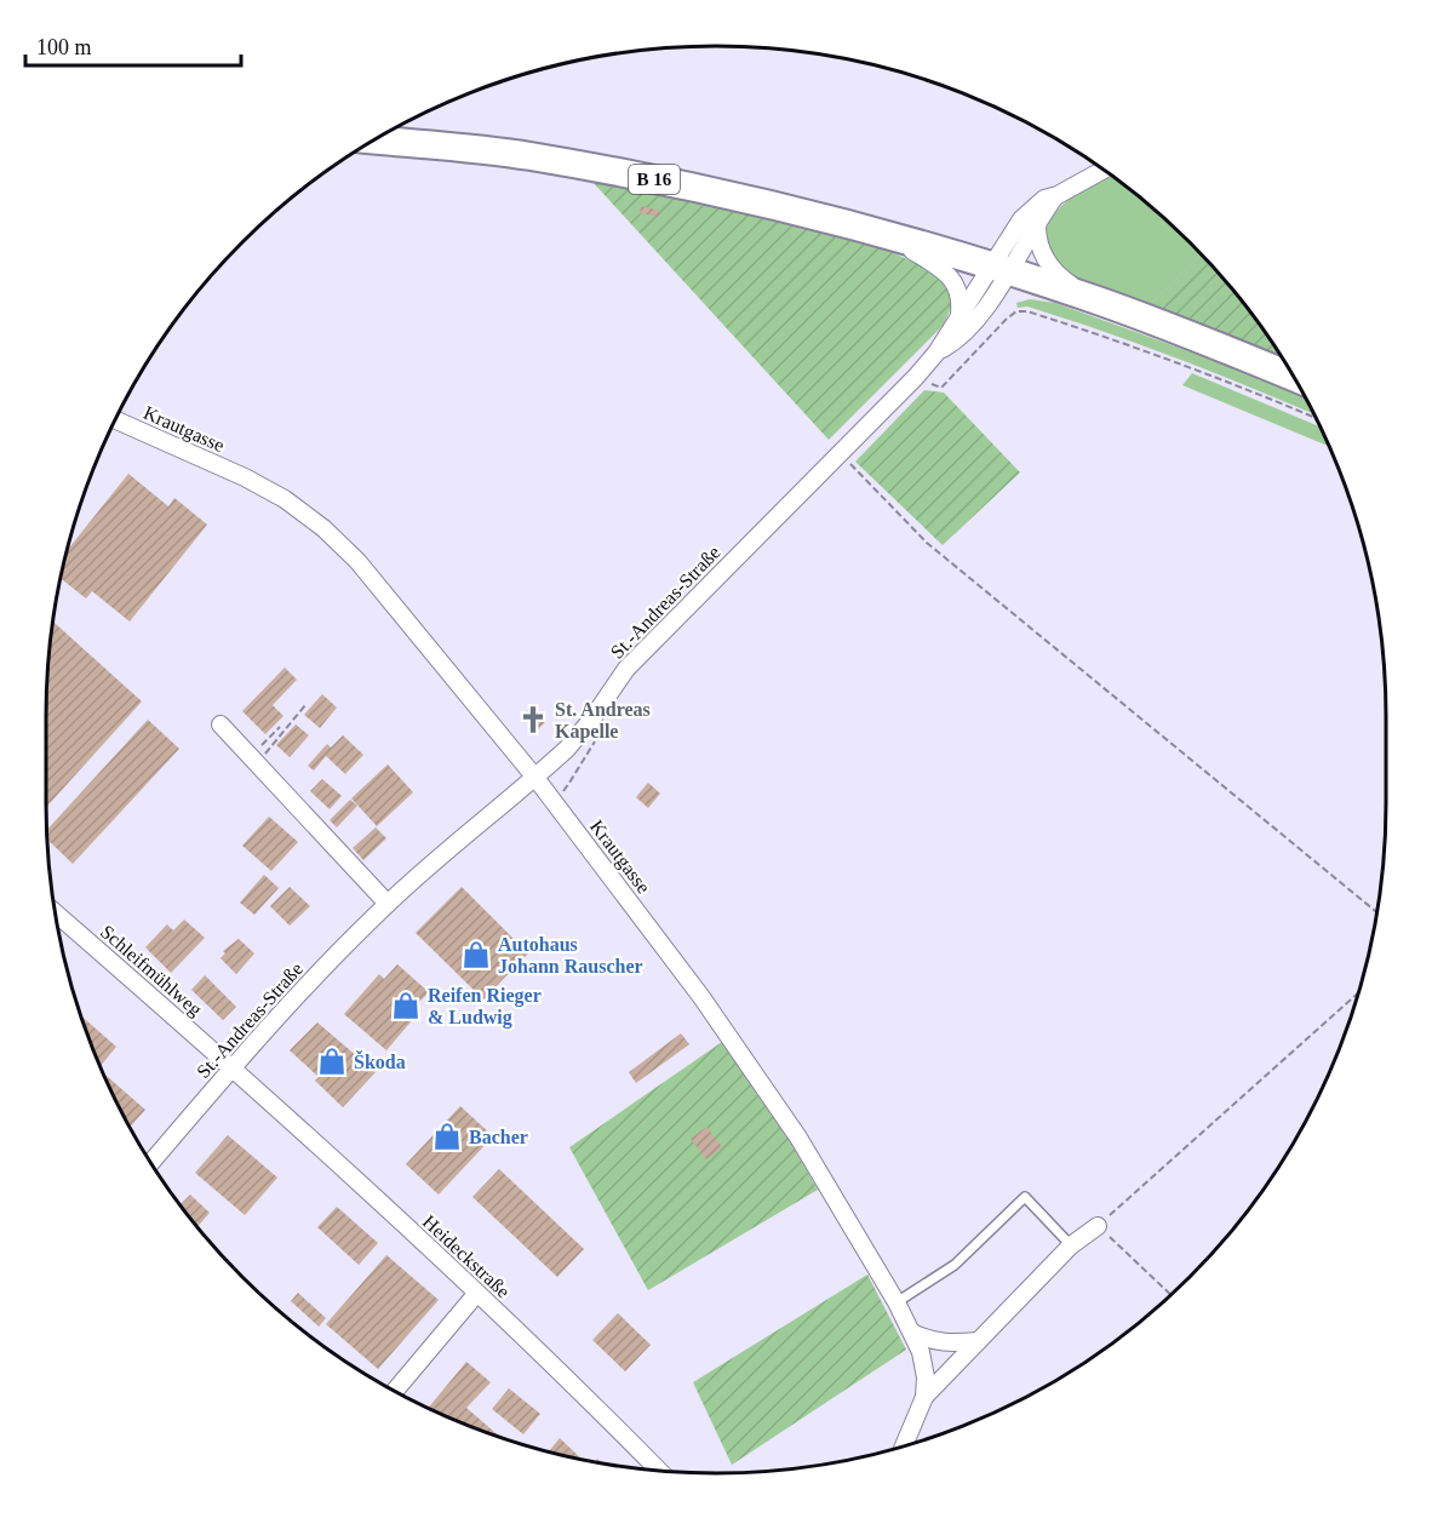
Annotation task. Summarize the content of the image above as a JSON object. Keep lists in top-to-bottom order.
{
  "streets": {
    "main road": ["B 16"],
    "street": [
      "Krautgasse",
      "St.-Andreas-Straße",
      "Schleifmühlweg",
      "Heideckstraße"
    ]
  },
  "crossings": [
    ["Krautgasse", "St.-Andreas-Straße"],
    ["St.-Andreas-Straße", "Schleifmühlweg"],
    ["St.-Andreas-Straße", "Heideckstraße"],
    ["Schleifmühlweg", "Heideckstraße"]
  ],
  "places": {
    "church": ["St. Andreas Kapelle"],
    "shop": [
      "Autohaus Johann Rauscher",
      "Reifen Rieger & Ludwig",
      "Škoda",
      "Bacher"
    ]
  },
  "scale_bar": "100 m"
}
